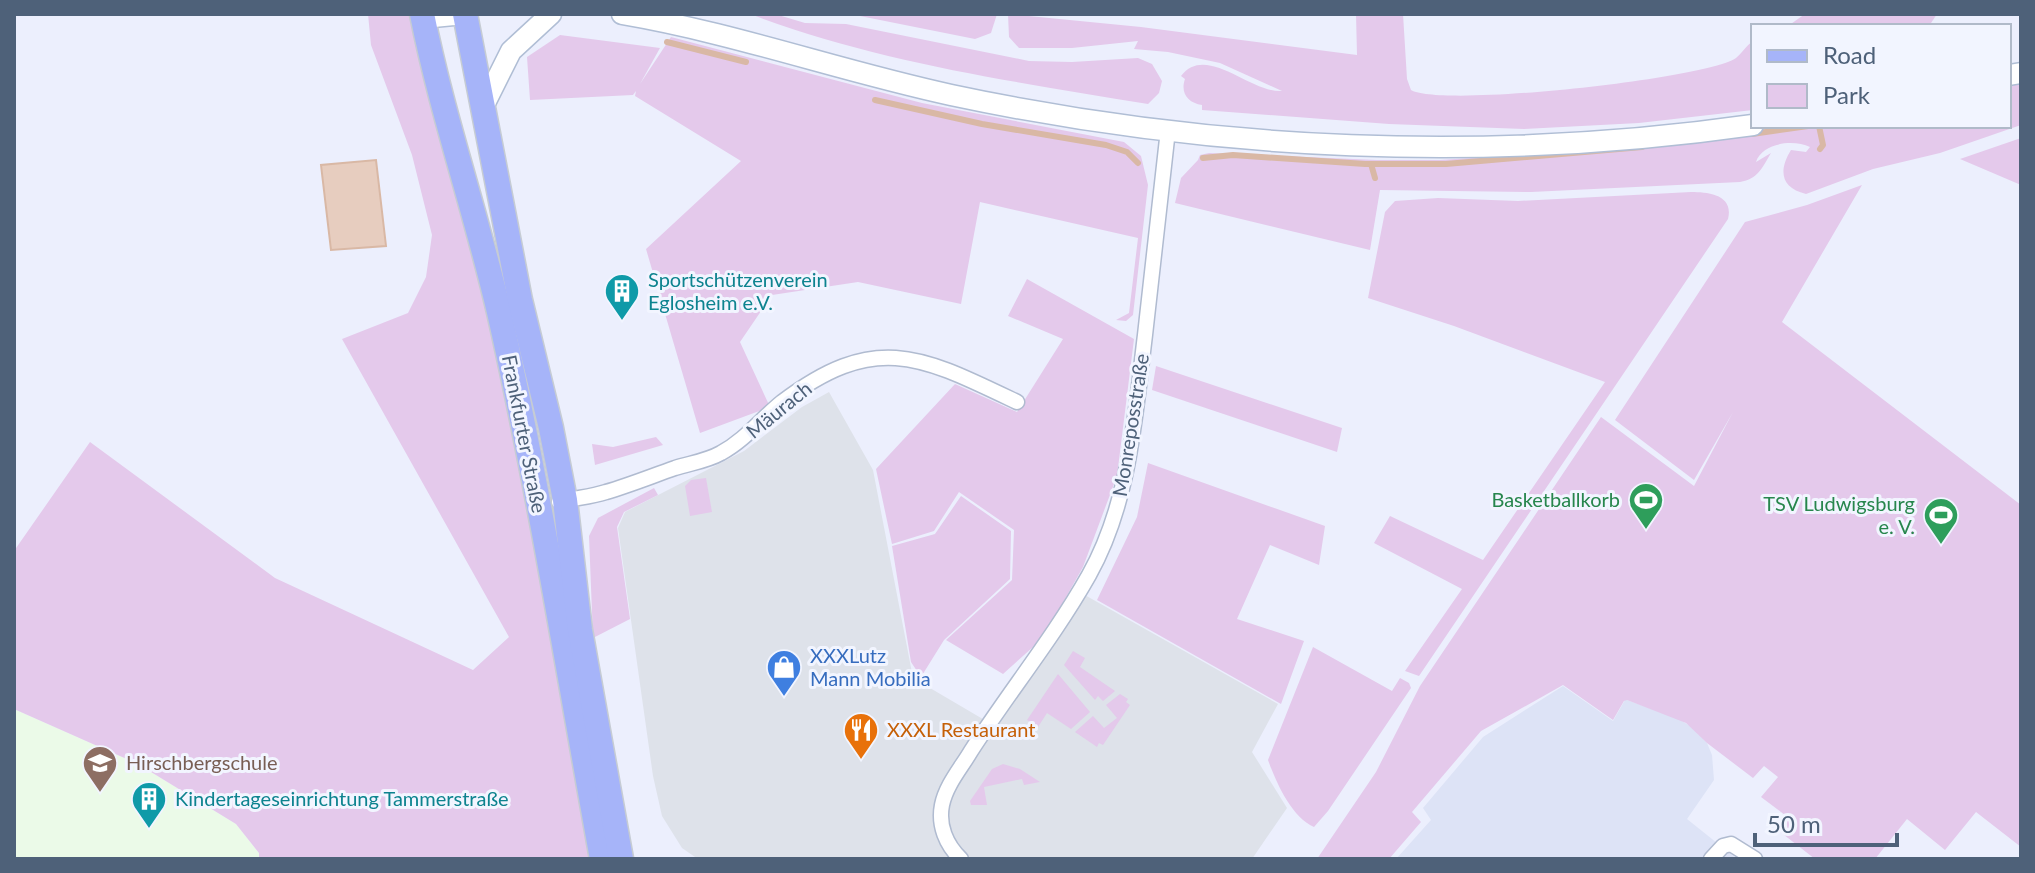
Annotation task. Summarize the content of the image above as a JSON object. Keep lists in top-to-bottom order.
{
  "streets": {
    "main road": ["Frankfurter Straße"],
    "street": ["Mäurach", "Monreposstraße"]
  },
  "crossings": [
    ["Mäurach", "Frankfurter Straße"]
  ],
  "places": {
    "building": ["Sportschützenverein Eglosheim e.V.", "Kindertageseinrichtung Tammerstraße"],
    "sports": ["Basketballkorb", "TSV Ludwigsburg e. V."],
    "shop": ["XXXLutz Mann Mobilia"],
    "restaurant": ["XXXL Restaurant"],
    "school or university": ["Hirschbergschule"]
  },
  "legend": ["Road", "Park"],
  "scale_bar": "50 m"
}
